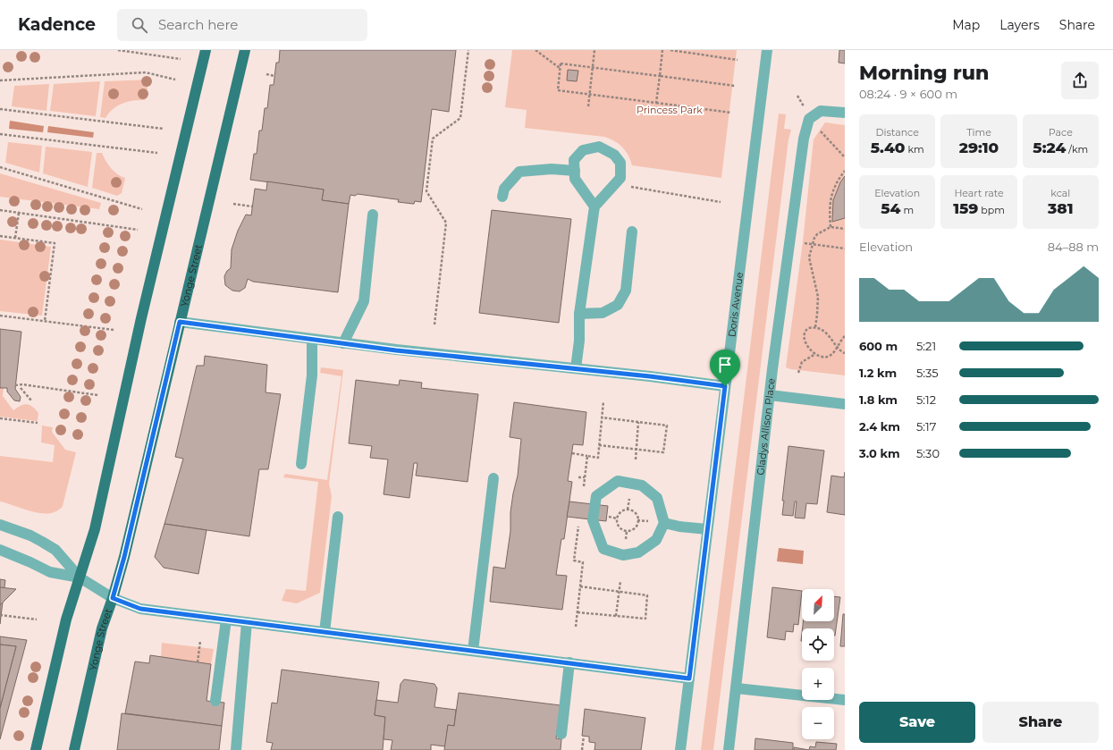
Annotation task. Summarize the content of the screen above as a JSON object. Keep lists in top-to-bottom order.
{
  "streets": {
    "main road": ["Yonge Street"],
    "street": ["Doris Avenue", "Gladys Allison Place"]
  },
  "parks": ["Princess Park"],
  "north": "top right",
  "page": {
    "header": "Kadence",
    "search": "Search here",
    "nav": ["Map", "Layers", "Share"],
    "heading": ["Morning run", "08:24 · 9 × 600 m"],
    "stats": [
      ["Distance", "5.40 km"],
      ["Time", "29:10"],
      ["Pace", "5:24 /km"],
      ["Elevation", "54 m"],
      ["Heart rate", "159 bpm"],
      ["kcal", "381"]
    ],
    "chart": ["Elevation", "84–88 m"],
    "list": [
      {
        "name": "600 m",
        "note": "5:21"
      },
      {
        "name": "1.2 km",
        "note": "5:35"
      },
      {
        "name": "1.8 km",
        "note": "5:12"
      },
      {
        "name": "2.4 km",
        "note": "5:17"
      },
      {
        "name": "3.0 km",
        "note": "5:30"
      }
    ],
    "map_buttons": ["+", "−"],
    "buttons": ["Save", "Share"]
  }
}
